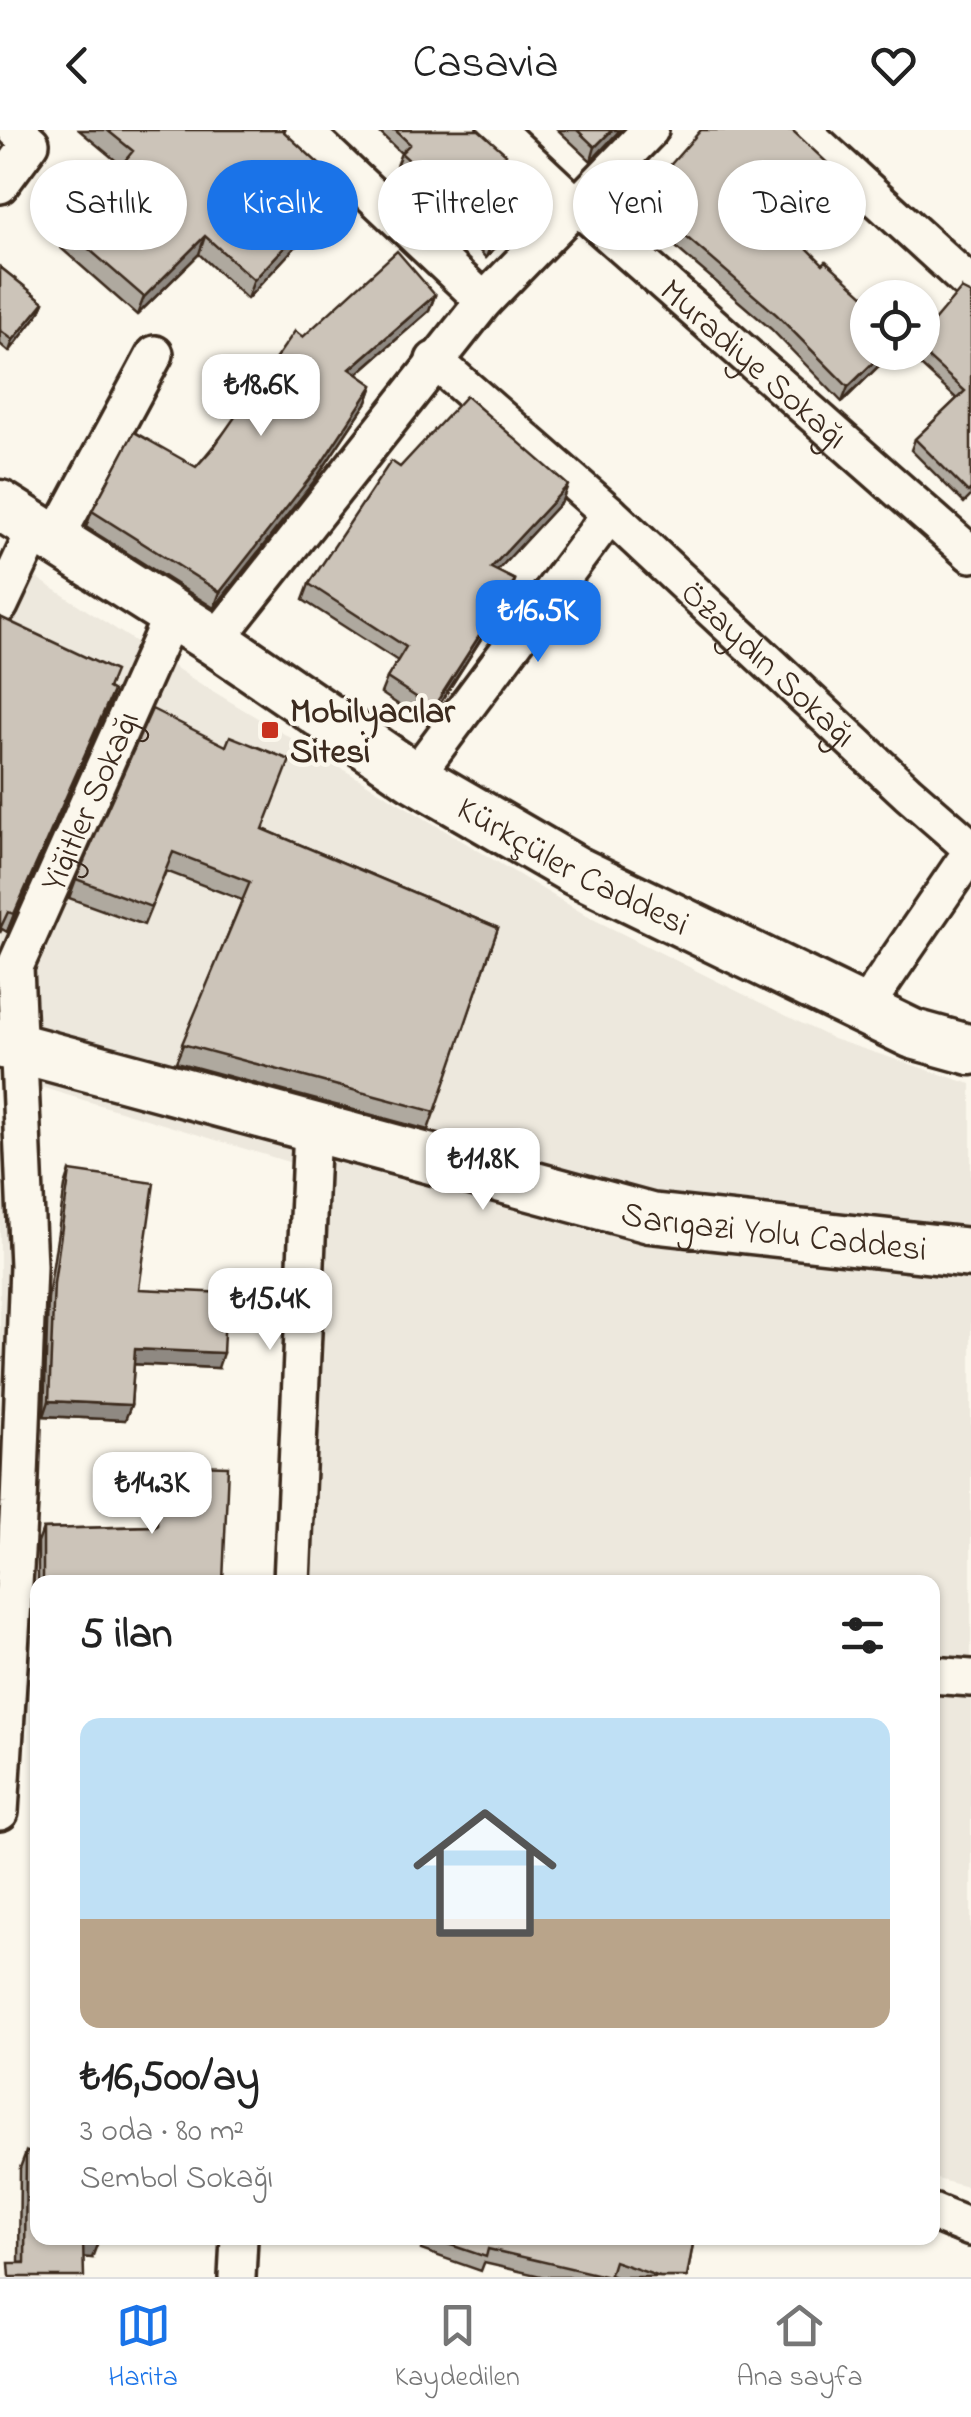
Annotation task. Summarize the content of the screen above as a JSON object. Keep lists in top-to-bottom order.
{
  "streets": {
    "main road": ["Kürkçüler Caddesi", "Sarıgazi Yolu Caddesi"],
    "street": ["Muradiye Sokağı", "Özaydın Sokağı", "Yiğitler Sokağı"]
  },
  "crossings": [
    ["Yiğitler Sokağı", "Kürkçüler Caddesi"],
    ["Yiğitler Sokağı", "Sarıgazi Yolu Caddesi"]
  ],
  "places": {
    "transit": ["Mobilyacılar Sitesi"]
  },
  "page": {
    "header": "Casavia",
    "chip": [
      "Satılık",
      "Kiralık",
      "Filtreler",
      "Yeni",
      "Daire"
    ],
    "price": [
      "₺18.6K",
      "₺16.5K",
      "₺11.8K",
      "₺15.4K",
      "₺14.3K"
    ],
    "heading": "5 ilan",
    "list": [
      {
        "name": "₺16,500/ay",
        "note": "3 oda · 80 m² · Sembol Sokağı"
      }
    ],
    "tabs": ["Harita", "Kaydedilen", "Ana sayfa"]
  }
}
